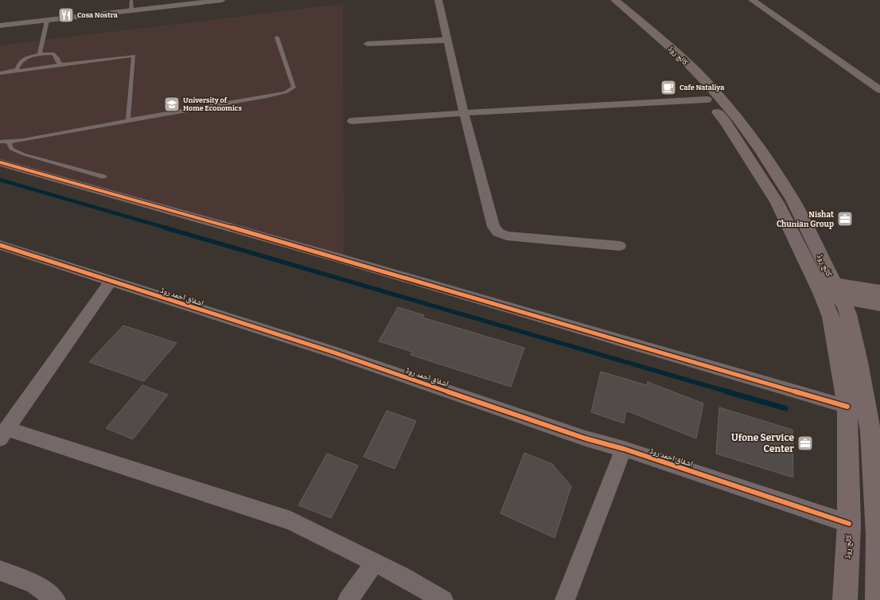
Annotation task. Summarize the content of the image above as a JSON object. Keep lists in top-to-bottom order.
{
  "streets": {
    "main road": ["کالج روڈ"],
    "street": ["اشفاق احمد روڈ"]
  },
  "crossings": [
    ["کالج روڈ", "اشفاق احمد روڈ"]
  ],
  "places": {
    "restaurant": ["Cosa Nostra"],
    "cafe": ["Cafe Nataliya"],
    "school or university": ["University of Home Economics"],
    "office": ["Nishat Chunian Group", "Ufone Service Center"]
  }
}
